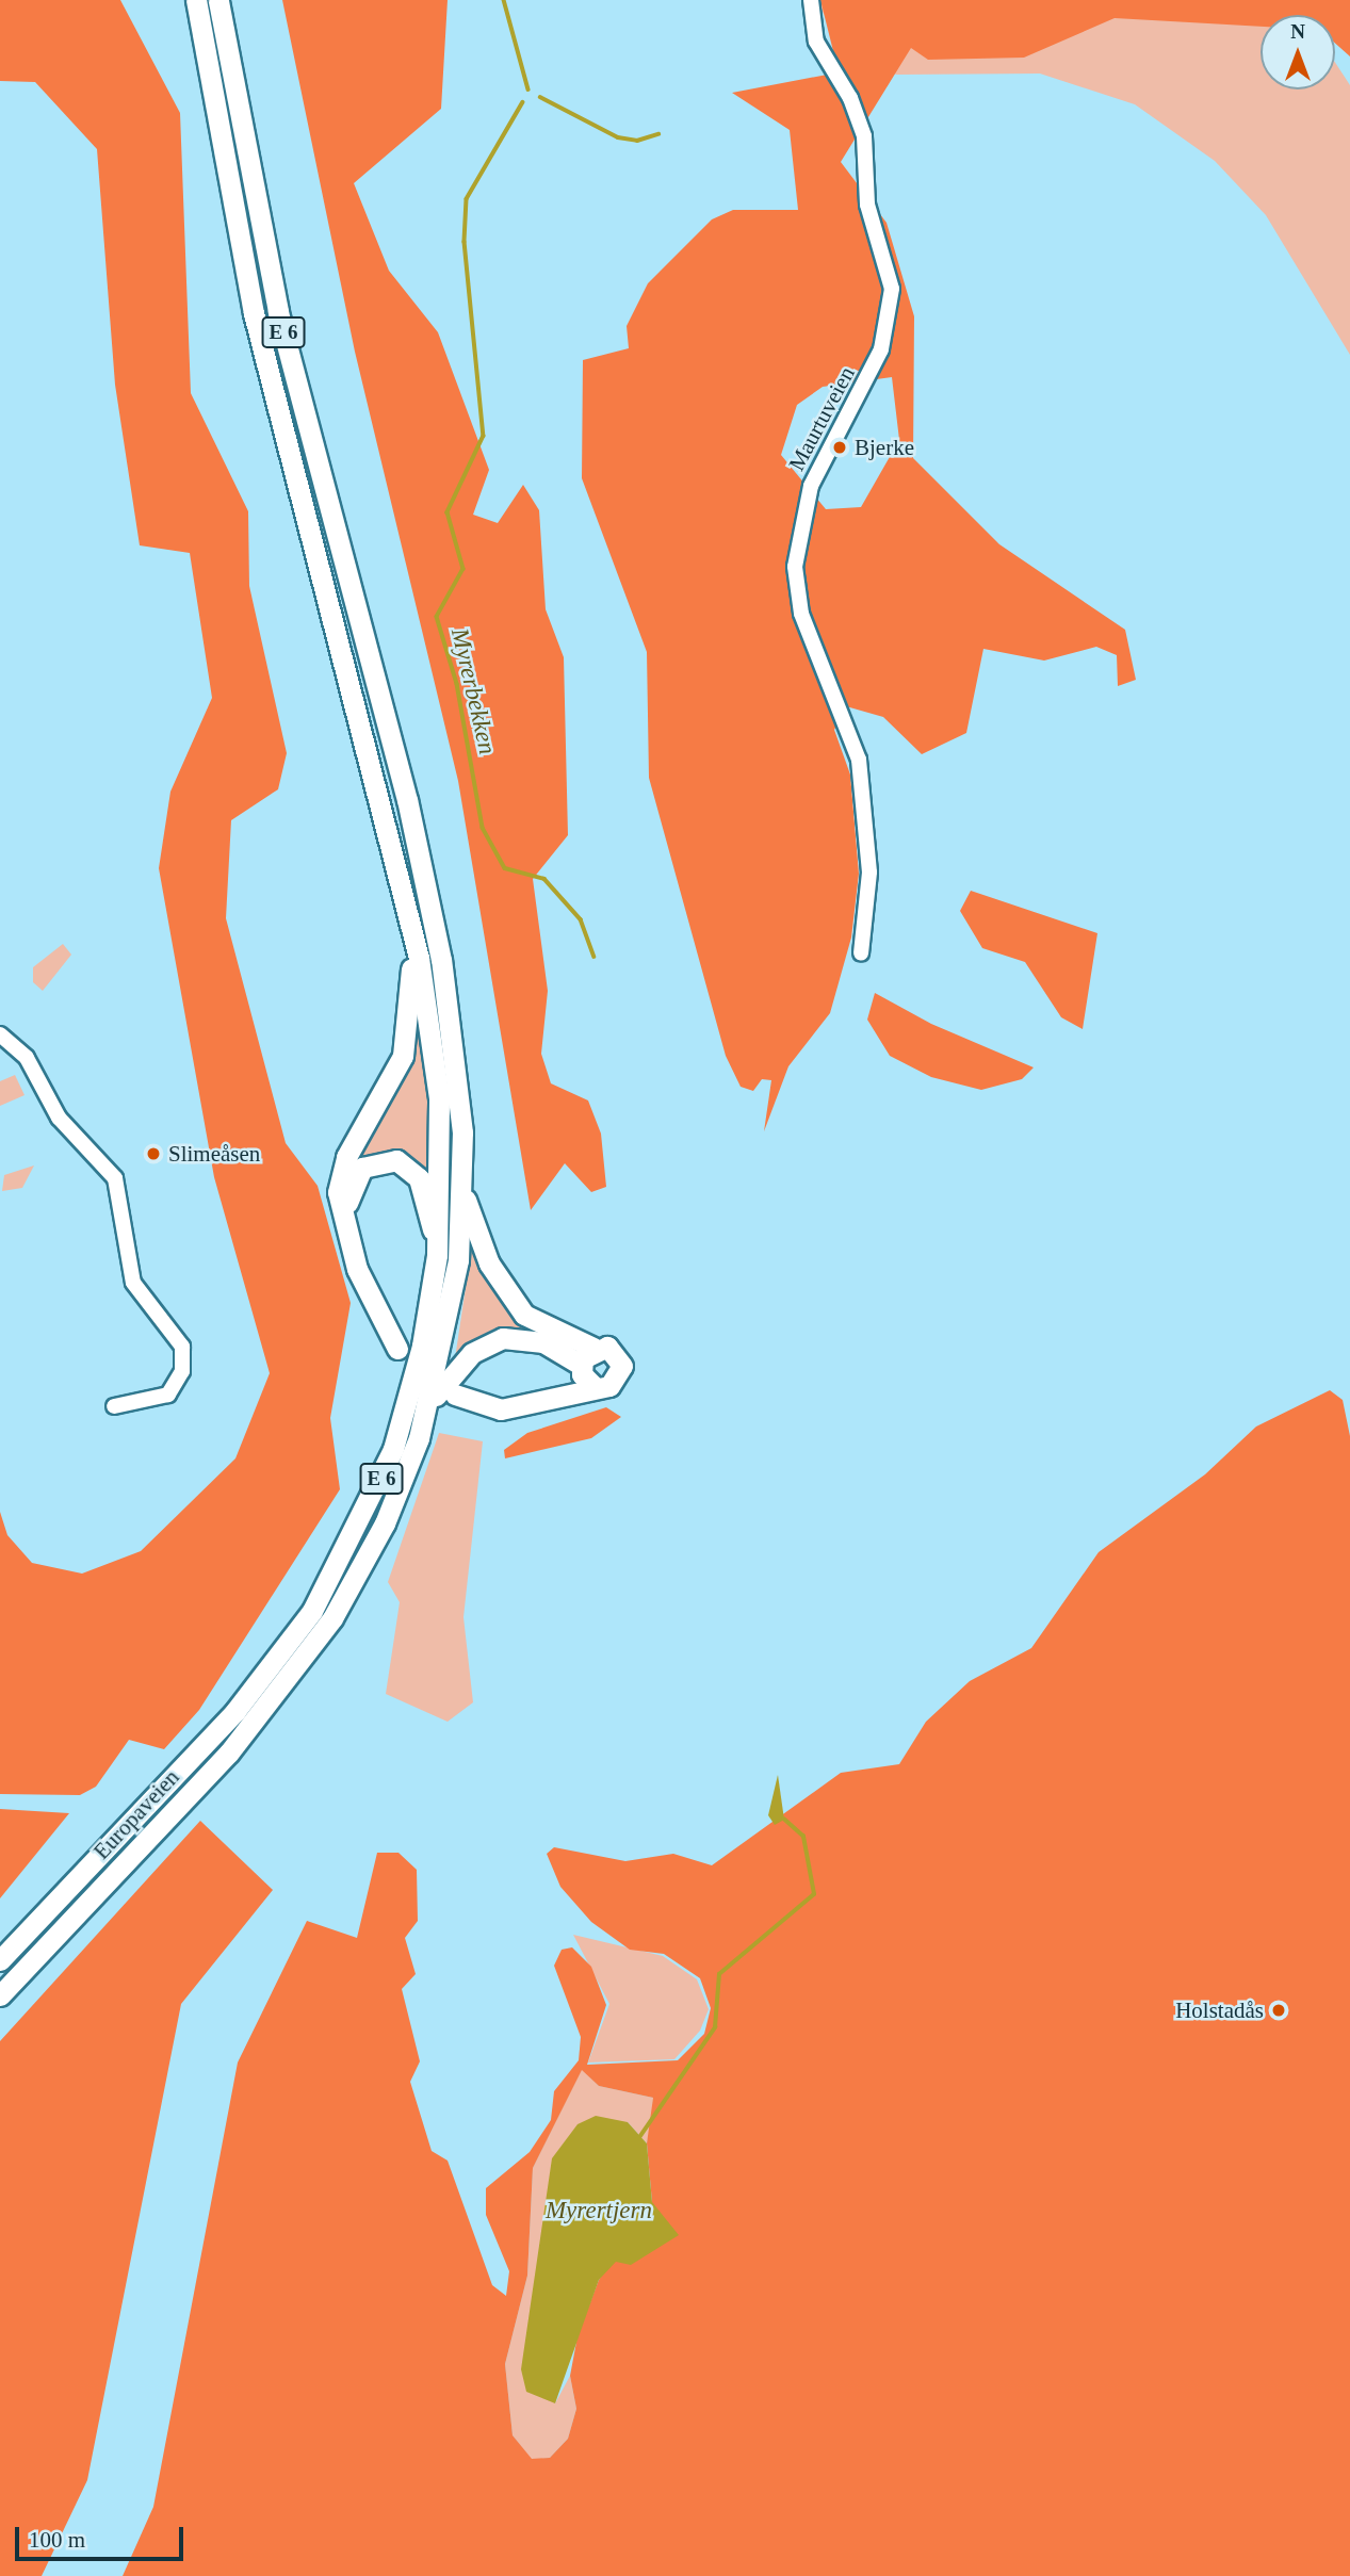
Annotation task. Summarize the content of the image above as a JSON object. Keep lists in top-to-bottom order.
{
  "streets": {
    "highway": ["E 6", "Europaveien"],
    "street": ["Maurtuveien"]
  },
  "crossings": [
    ["E 6", "Europaveien"]
  ],
  "water": ["Myrerbekken", "Myrertjern"],
  "places": ["Bjerke", "Slimeåsen", "Holstadås"],
  "scale_bar": "100 m",
  "north": "top"
}
